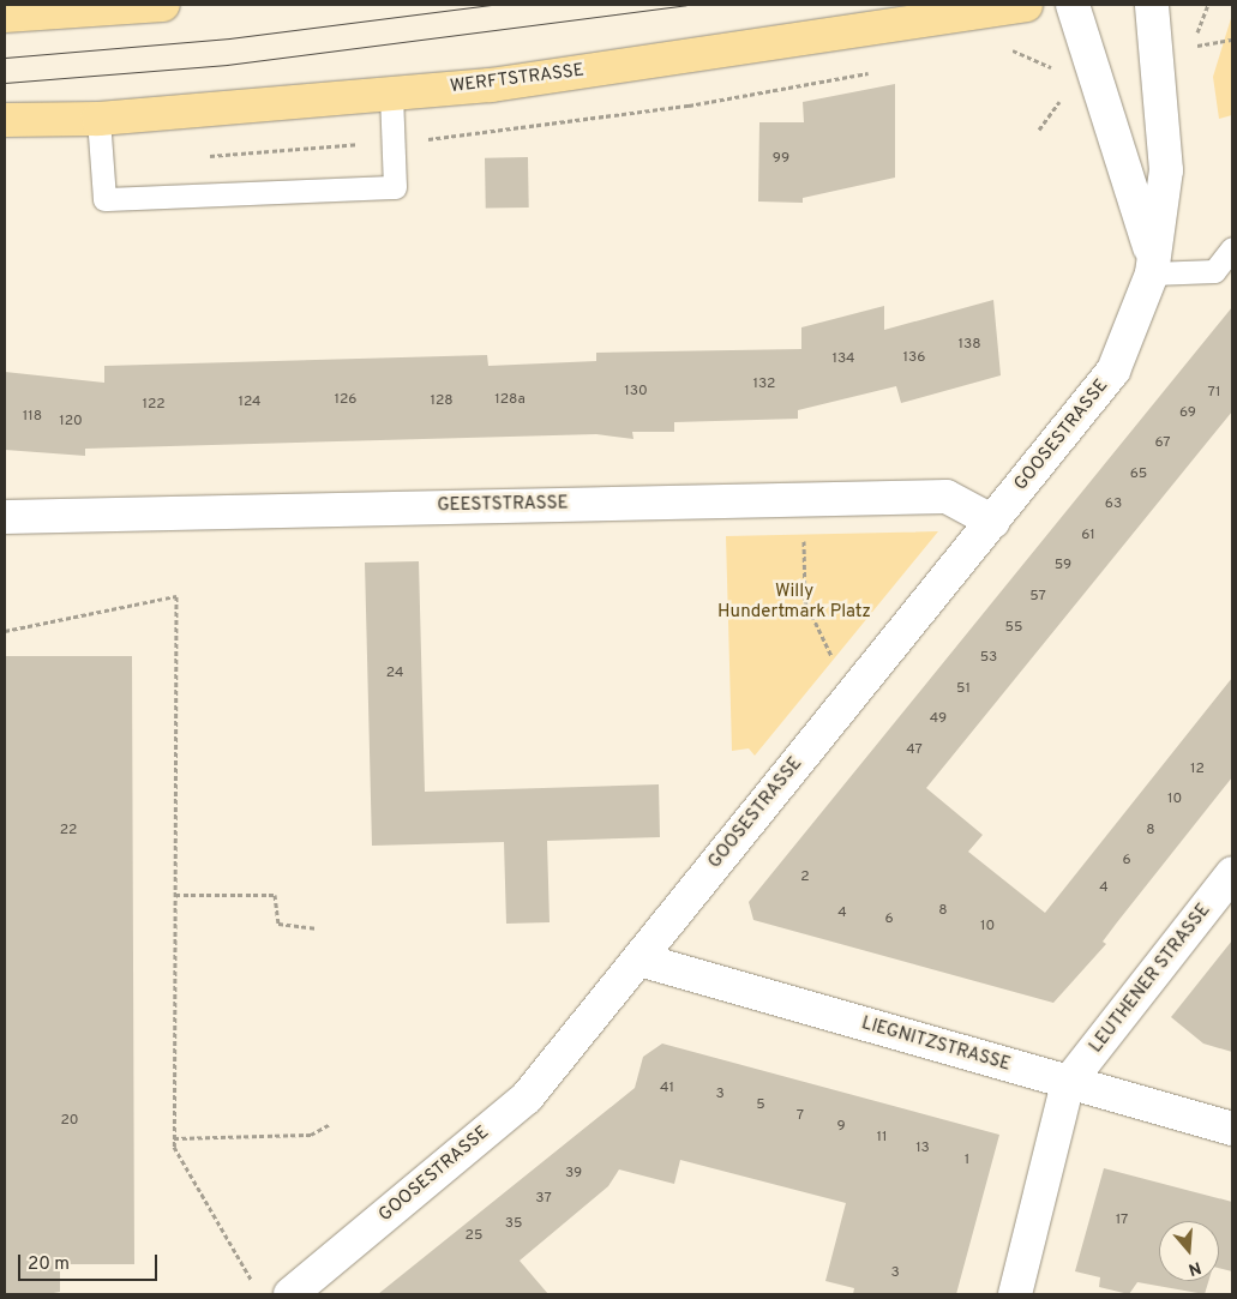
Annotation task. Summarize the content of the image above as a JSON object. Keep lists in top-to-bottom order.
{
  "streets": {
    "main road": ["WERFTSTRASSE"],
    "street": [
      "GOOSESTRASSE",
      "GEESTSTRASSE",
      "LEUTHENER STRASSE",
      "LIEGNITZSTRASSE"
    ]
  },
  "crossings": [
    ["GOOSESTRASSE", "GEESTSTRASSE"],
    ["GOOSESTRASSE", "LIEGNITZSTRASSE"],
    ["LEUTHENER STRASSE", "LIEGNITZSTRASSE"]
  ],
  "parks": ["Willy Hundertmark Platz"],
  "house_numbers": [
    "99",
    "138",
    "136",
    "134",
    "132",
    "130",
    "71",
    "126",
    "128a",
    "128",
    "124",
    "122",
    "69",
    "118",
    "120",
    "67",
    "65",
    "63",
    "61",
    "59",
    "57",
    "55",
    "53",
    "24",
    "51",
    "49",
    "47",
    "12",
    "10",
    "22",
    "8",
    "6",
    "2",
    "4",
    "8",
    "4",
    "6",
    "10",
    "41",
    "3",
    "5",
    "7",
    "20",
    "9",
    "11",
    "13",
    "1",
    "39",
    "37",
    "17",
    "35",
    "25",
    "3"
  ],
  "scale_bar": "20 m",
  "north": "bottom"
}
